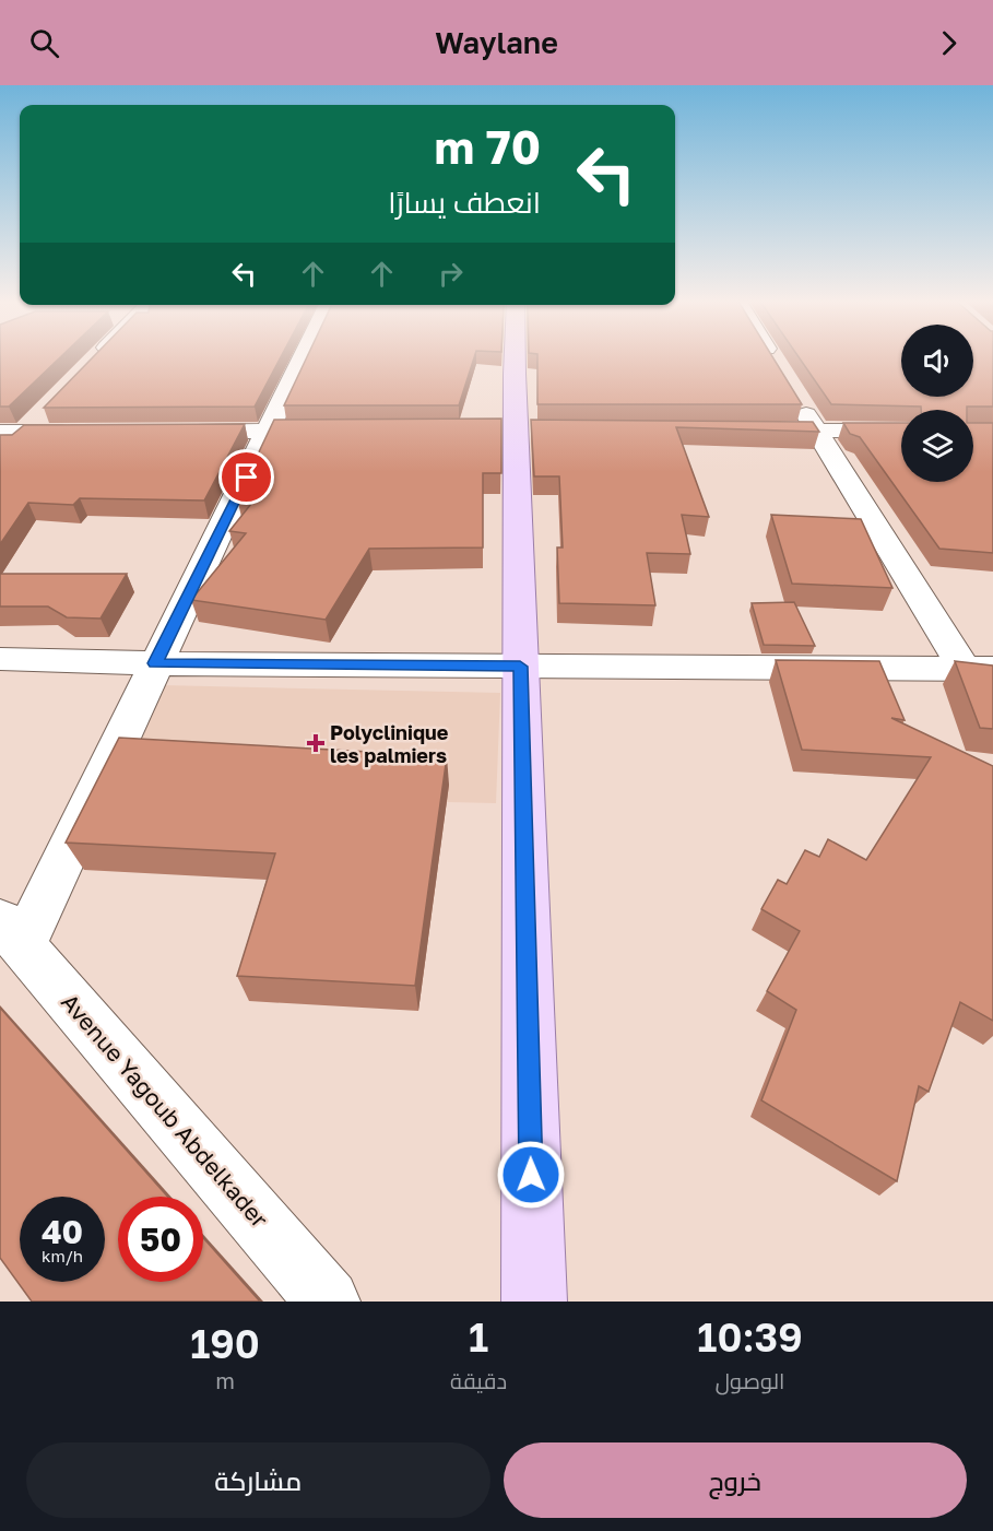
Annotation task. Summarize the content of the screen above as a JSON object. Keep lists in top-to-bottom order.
{
  "streets": {
    "street": ["Avenue Yagoub Abdelkader"]
  },
  "places": {
    "health": ["Polyclinique les palmiers"]
  },
  "page": {
    "header": "Waylane",
    "turn": ["70 m", "انعطف يسارًا"],
    "speed": "40 km/h",
    "limit": "50",
    "eta": [
      "10:39",
      "الوصول",
      "1",
      "دقيقة",
      "190",
      "m"
    ],
    "buttons": ["خروج", "مشاركة"]
  }
}
